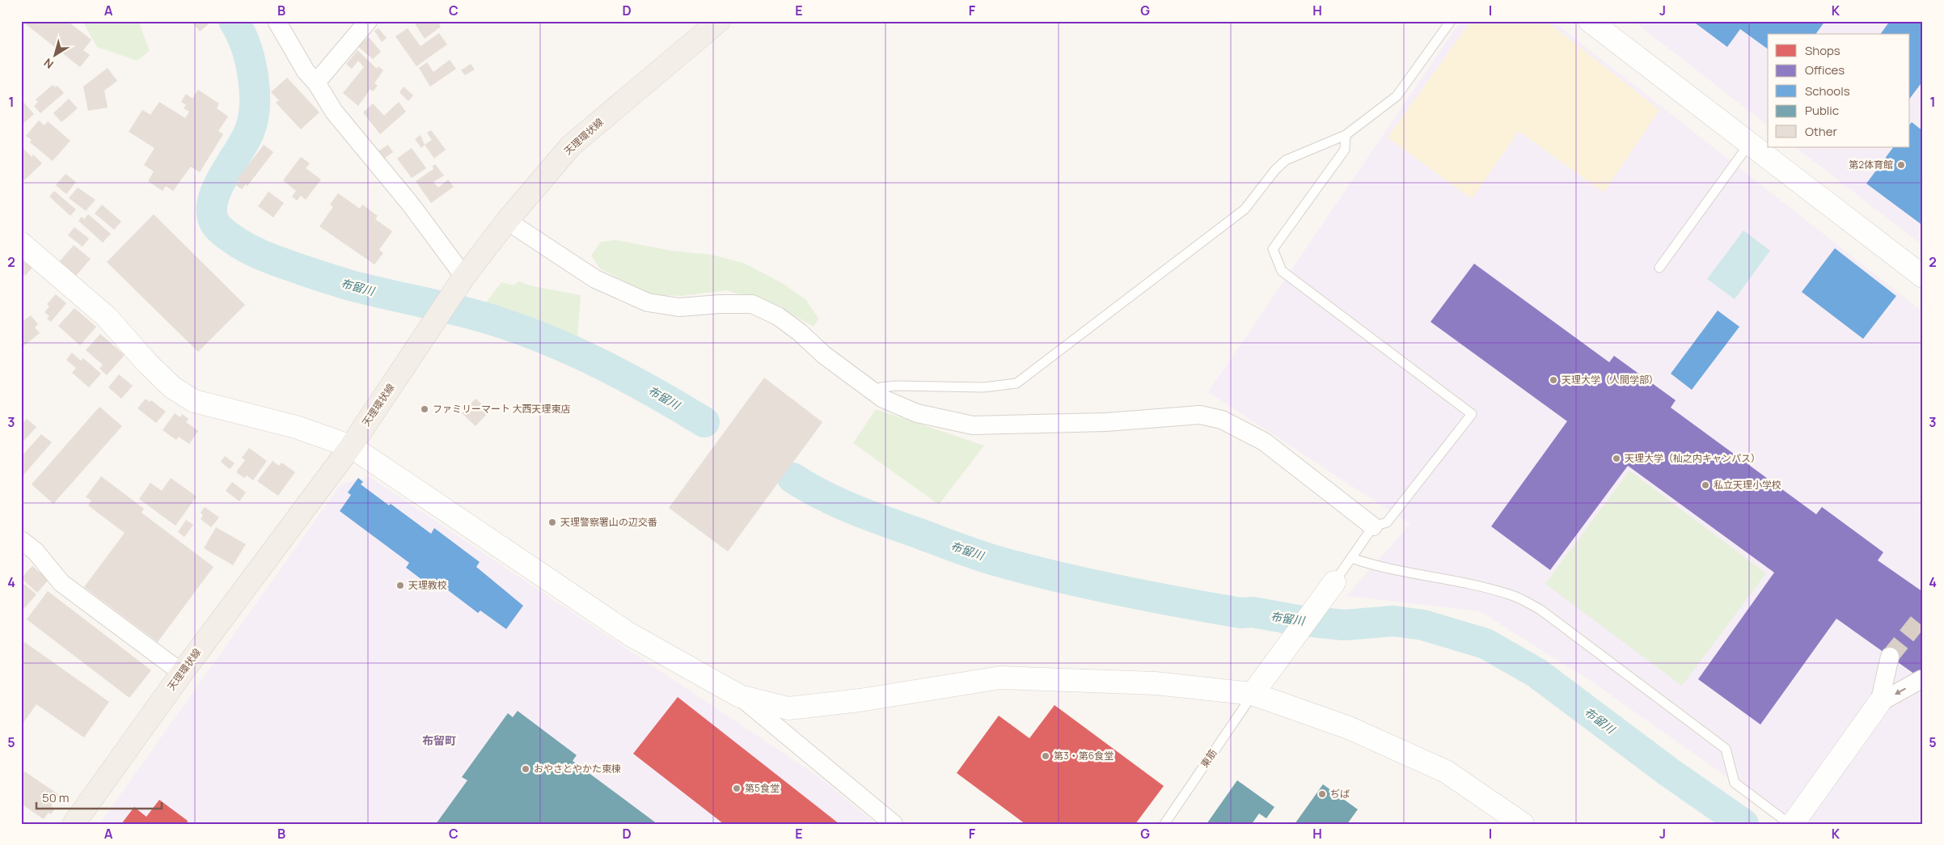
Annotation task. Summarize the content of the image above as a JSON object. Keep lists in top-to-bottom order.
{
  "streets": {
    "main road": ["天理環状線"],
    "lane": ["東筋"]
  },
  "districts": ["布留町"],
  "water": ["布留川"],
  "places": [
    "第2体育館",
    "天理大学（人間学部）",
    "ファミリーマート 大西天理東店",
    "天理大学（杣之内キャンパス）",
    "私立天理小学校",
    "天理警察署山の辺交番",
    "天理教校",
    "第3・第6食堂",
    "おやさとやかた東棟",
    "第5食堂",
    "ぢば"
  ],
  "legend": [
    "Shops",
    "Offices",
    "Schools",
    "Public",
    "Other"
  ],
  "scale_bar": "50 m",
  "north": "bottom left",
  "grid": {
    "columns": [
      "A",
      "B",
      "C",
      "D",
      "E",
      "F",
      "G",
      "H",
      "I",
      "J",
      "K"
    ],
    "rows": [
      "1",
      "2",
      "3",
      "4",
      "5"
    ]
  }
}
